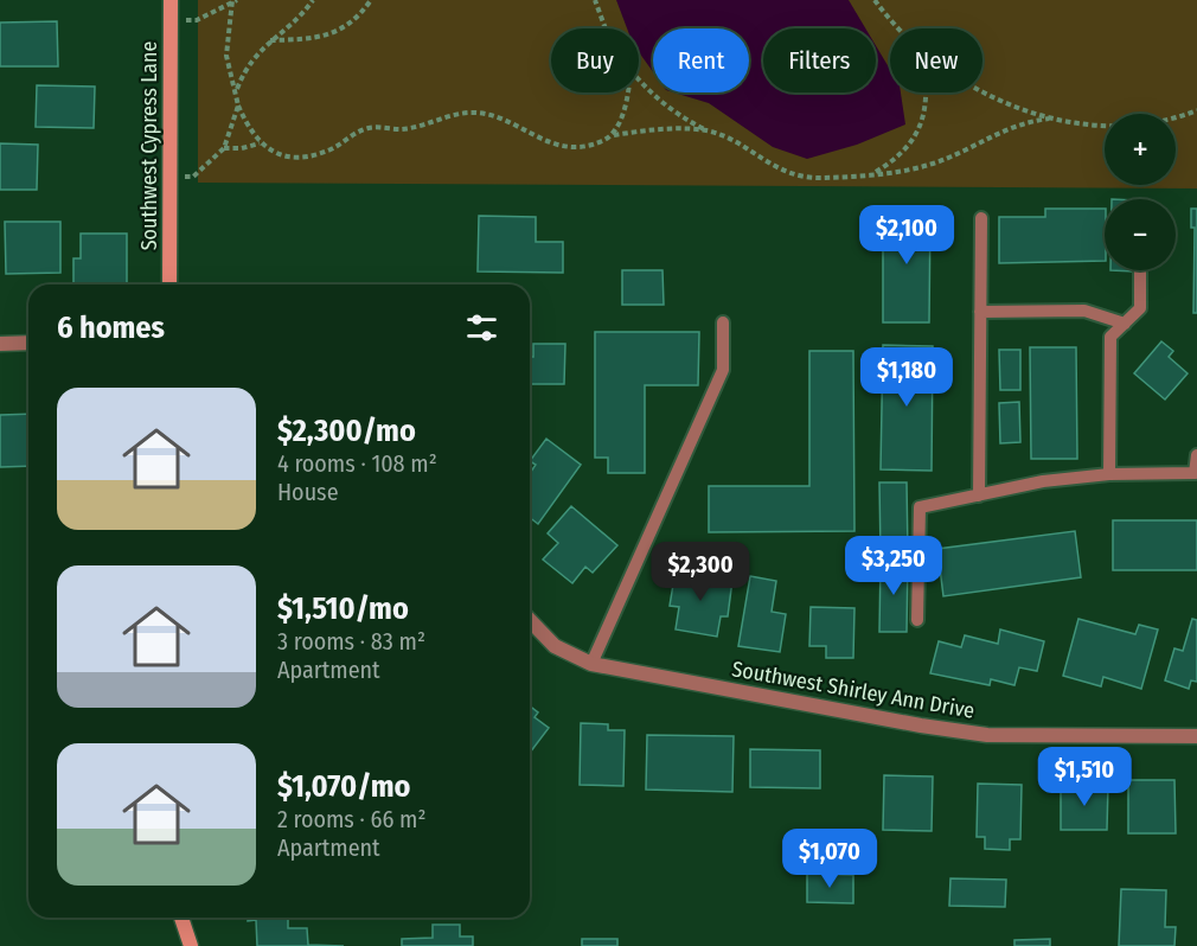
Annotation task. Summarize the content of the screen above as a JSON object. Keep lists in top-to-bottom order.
{
  "streets": {
    "main road": ["Southwest Cypress Lane"],
    "street": ["Southwest Shirley Ann Drive"]
  },
  "page": {
    "chip": [
      "Buy",
      "Rent",
      "Filters",
      "New"
    ],
    "map_buttons": ["+", "−"],
    "price": [
      "$2,100",
      "$1,180",
      "$3,250",
      "$2,300",
      "$1,510",
      "$1,070"
    ],
    "heading": "6 homes",
    "list": [
      {
        "name": "$2,300/mo",
        "note": "4 rooms · 108 m² · House"
      },
      {
        "name": "$1,510/mo",
        "note": "3 rooms · 83 m² · Apartment"
      },
      {
        "name": "$1,070/mo",
        "note": "2 rooms · 66 m² · Apartment"
      }
    ]
  }
}
